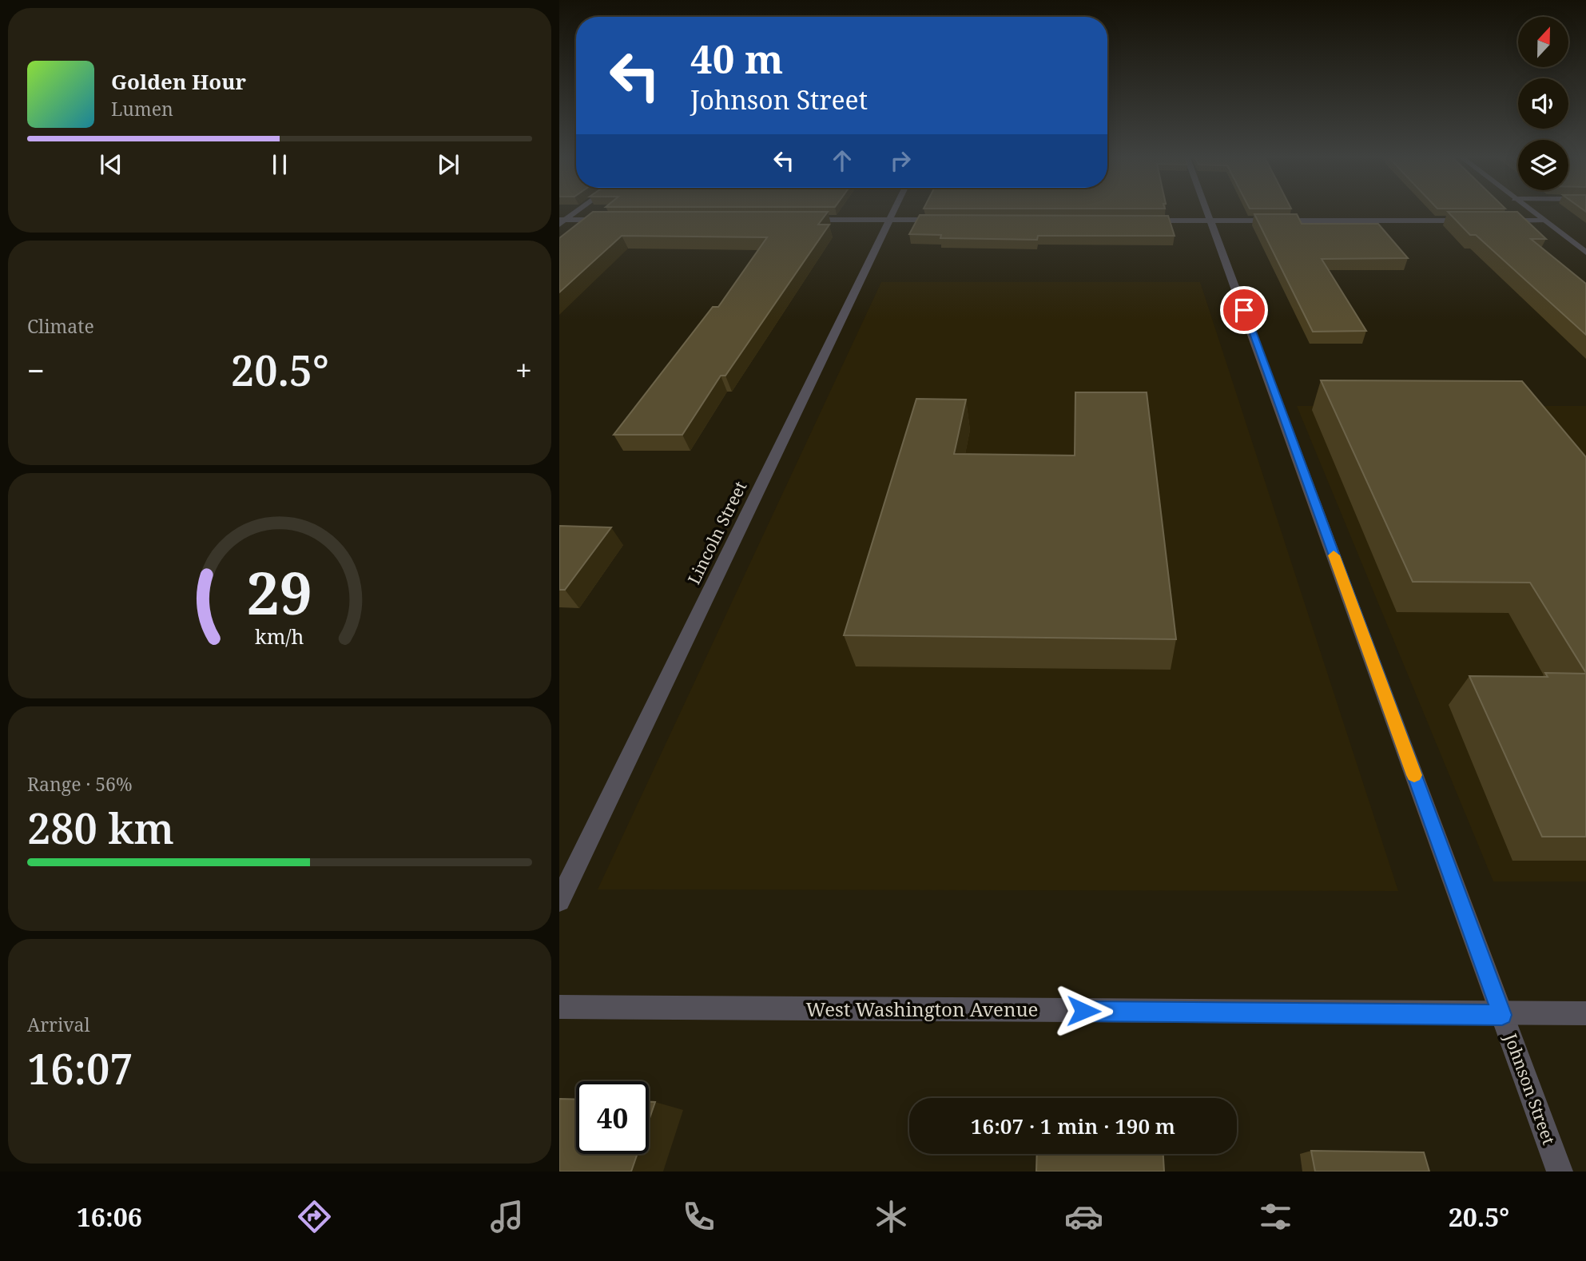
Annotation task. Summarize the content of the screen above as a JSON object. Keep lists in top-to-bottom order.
{
  "streets": {
    "street": ["Lincoln Street", "West Washington Avenue", "Johnson Street"]
  },
  "crossings": [
    ["West Washington Avenue", "Johnson Street"]
  ],
  "north": "top",
  "page": {
    "turn": ["40 m", "Johnson Street"],
    "song": ["Golden Hour", "Lumen"],
    "tile": [
      "Climate",
      ["Range · 56%", "280 km"],
      ["Arrival", "16:07"]
    ],
    "heat": ["−", "20.5°", "+"],
    "limit": "40",
    "trip": "16:07 · 1 min · 190 m",
    "tabs": ["16:06", "20.5°"],
    "gauge": ["29", "km/h"]
  }
}
